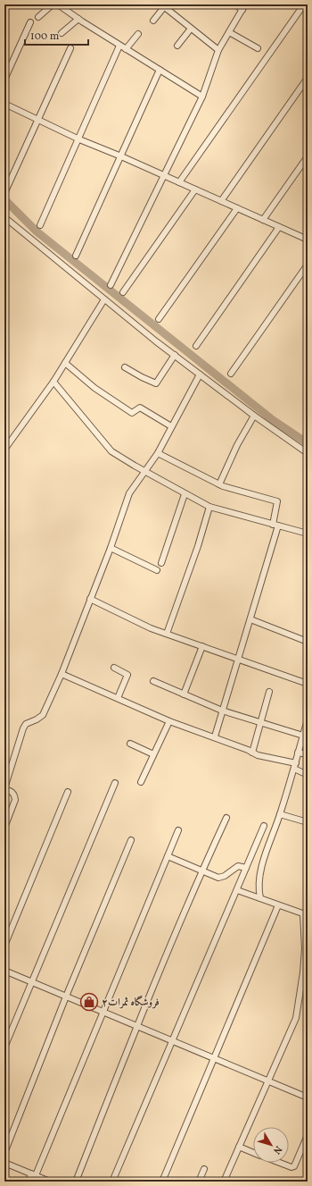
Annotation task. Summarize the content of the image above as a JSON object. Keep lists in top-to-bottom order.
{
  "places": {
    "shop": ["فروشگاه ثمرات٢"]
  },
  "scale_bar": "100 m",
  "north": "bottom right"
}
